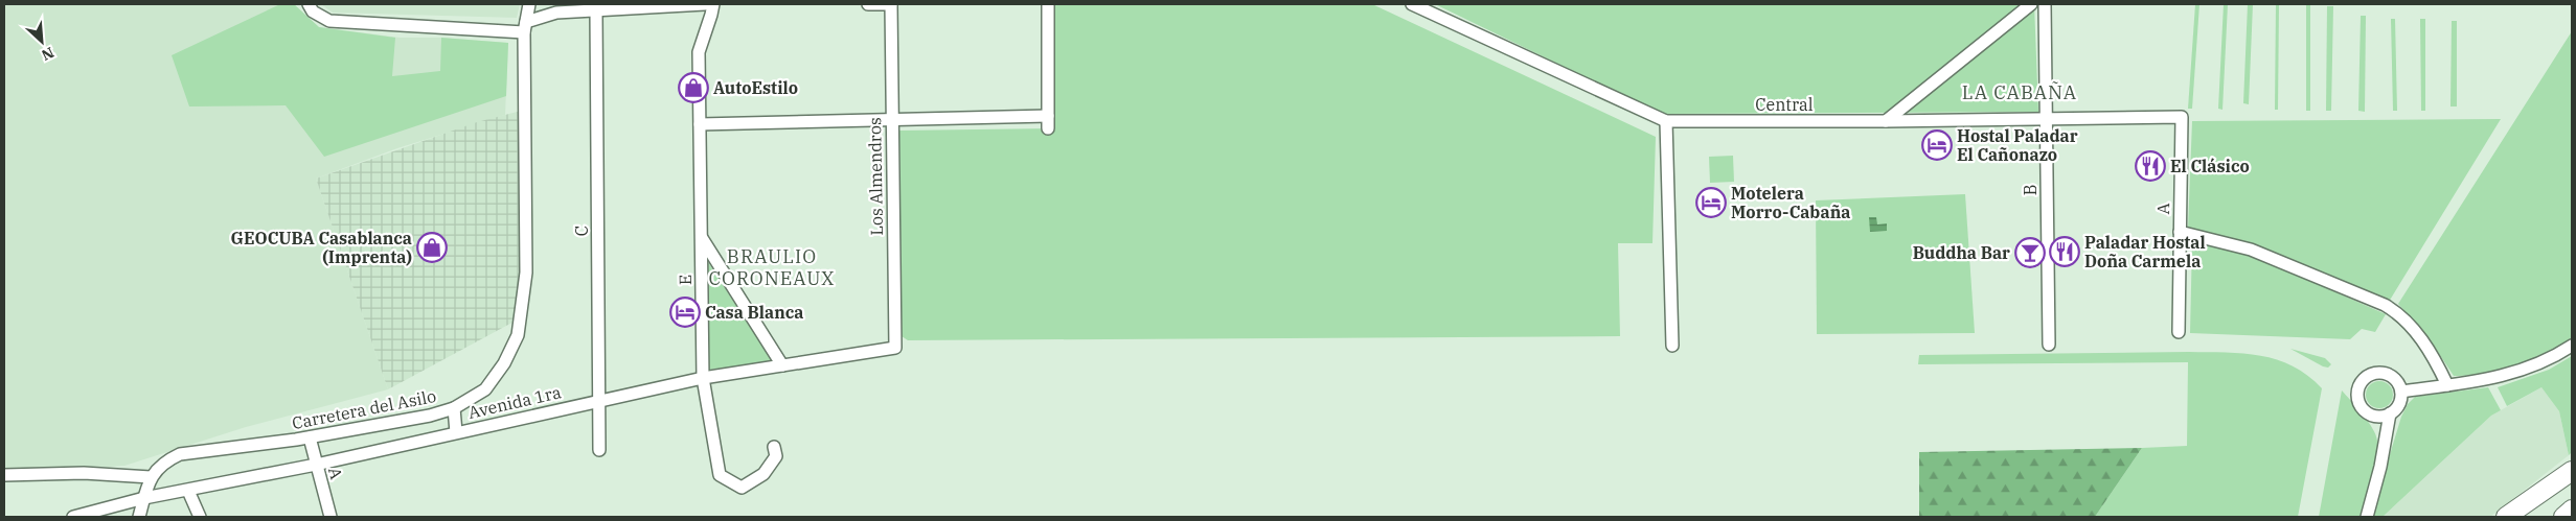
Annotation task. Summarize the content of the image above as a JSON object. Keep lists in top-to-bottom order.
{
  "streets": {
    "street": [
      "Central",
      "Los Almendros",
      "B",
      "A",
      "C",
      "E",
      "Avenida 1ra",
      "Carretera del Asilo"
    ]
  },
  "crossings": [
    ["Central", "B"],
    ["Central", "A"],
    ["Los Almendros", "Avenida 1ra"],
    ["A", "Avenida 1ra"],
    ["A", "Carretera del Asilo"],
    ["C", "Avenida 1ra"],
    ["E", "Avenida 1ra"]
  ],
  "districts": ["LA CABAÑA", "BRAULIO CORONEAUX"],
  "places": {
    "shop": ["AutoEstilo", "GEOCUBA Casablanca (Imprenta)"],
    "hotel": ["Hostal Paladar El Cañonazo", "Motelera Morro-Cabaña", "Casa Blanca"],
    "restaurant": ["El Clásico", "Paladar Hostal Doña Carmela"],
    "bar": ["Buddha Bar"]
  },
  "north": "bottom right"
}
